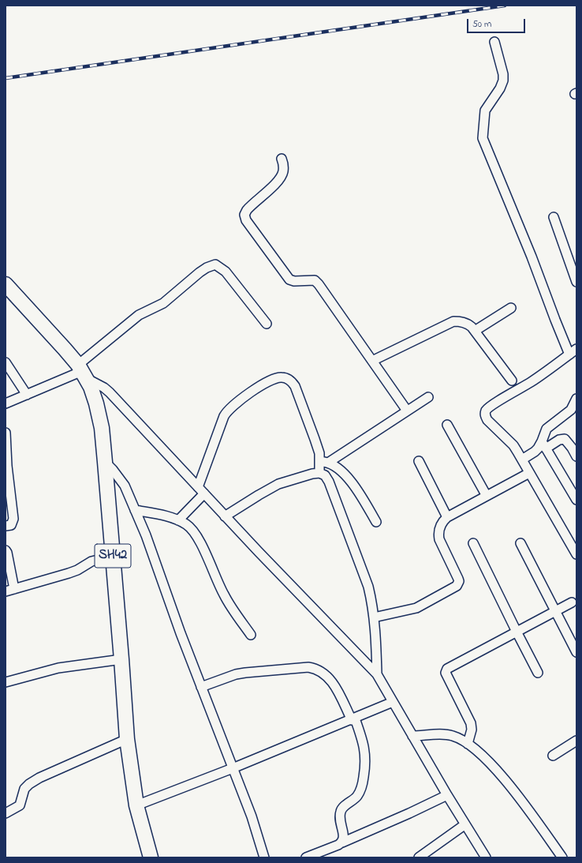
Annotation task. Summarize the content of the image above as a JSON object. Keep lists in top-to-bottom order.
{
  "streets": {
    "main road": ["SH42"]
  },
  "scale_bar": "50 m"
}
